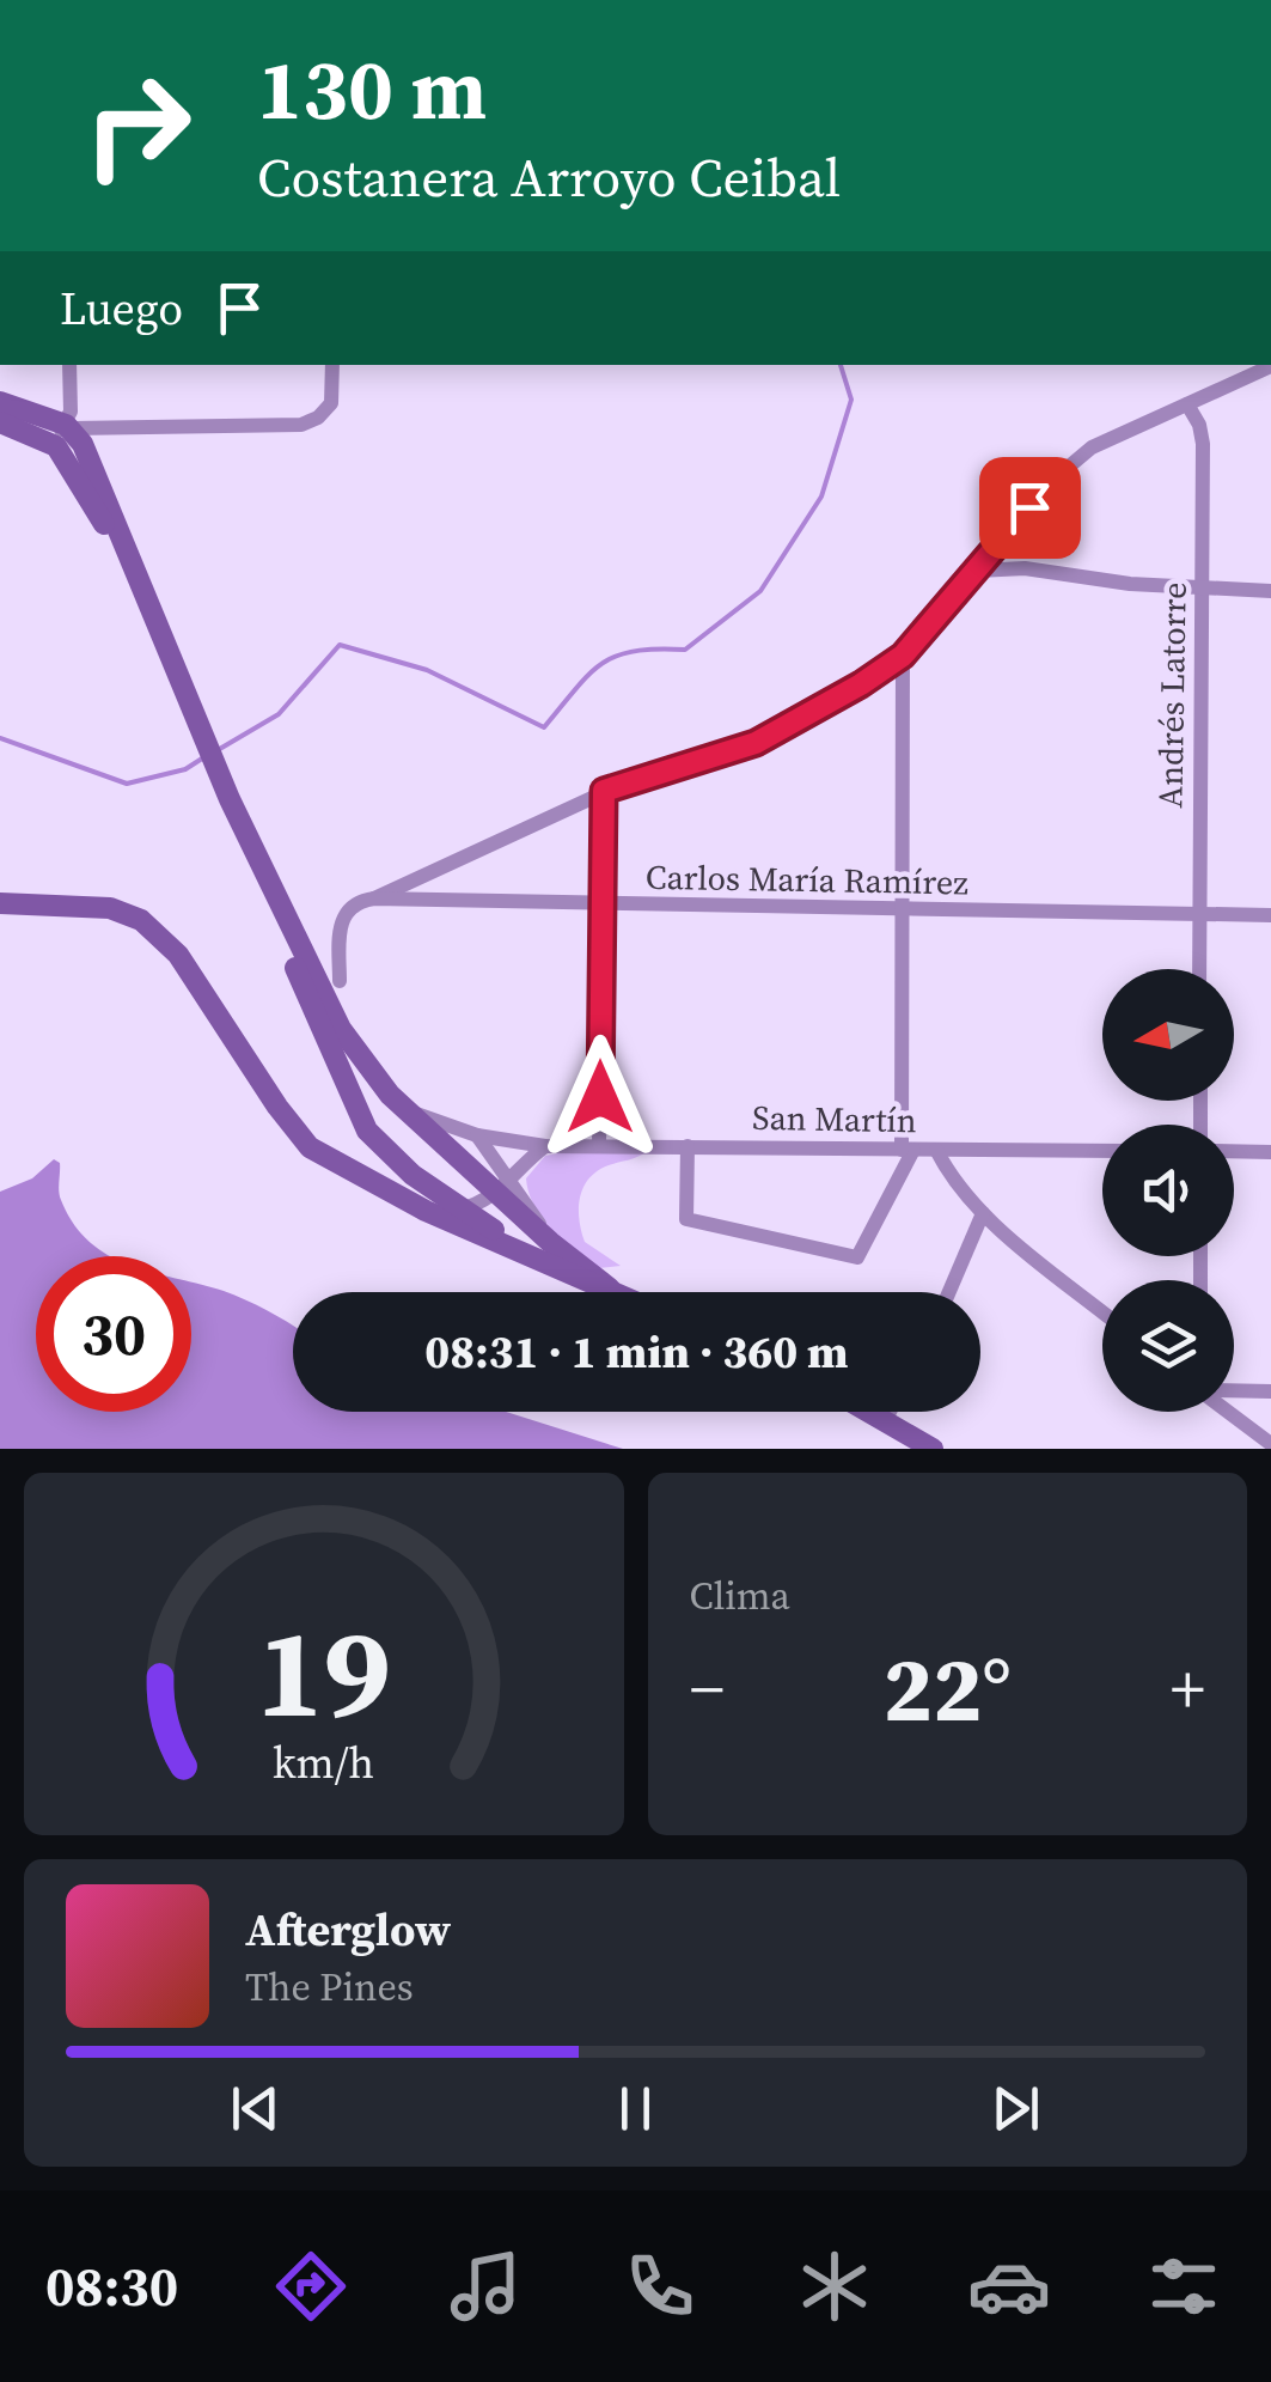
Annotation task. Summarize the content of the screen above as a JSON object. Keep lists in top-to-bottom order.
{
  "streets": {
    "street": ["Andrés Latorre", "Carlos María Ramírez", "San Martín"]
  },
  "crossings": [
    ["Andrés Latorre", "Carlos María Ramírez"]
  ],
  "north": "left",
  "page": {
    "turn": ["130 m", "Costanera Arroyo Ceibal"],
    "then": "Luego",
    "limit": "30",
    "trip": "08:31 · 1 min · 360 m",
    "tile": "Clima",
    "heat": ["−", "22°", "+"],
    "song": ["Afterglow", "The Pines"],
    "tabs": "08:30",
    "gauge": ["19", "km/h"]
  }
}
